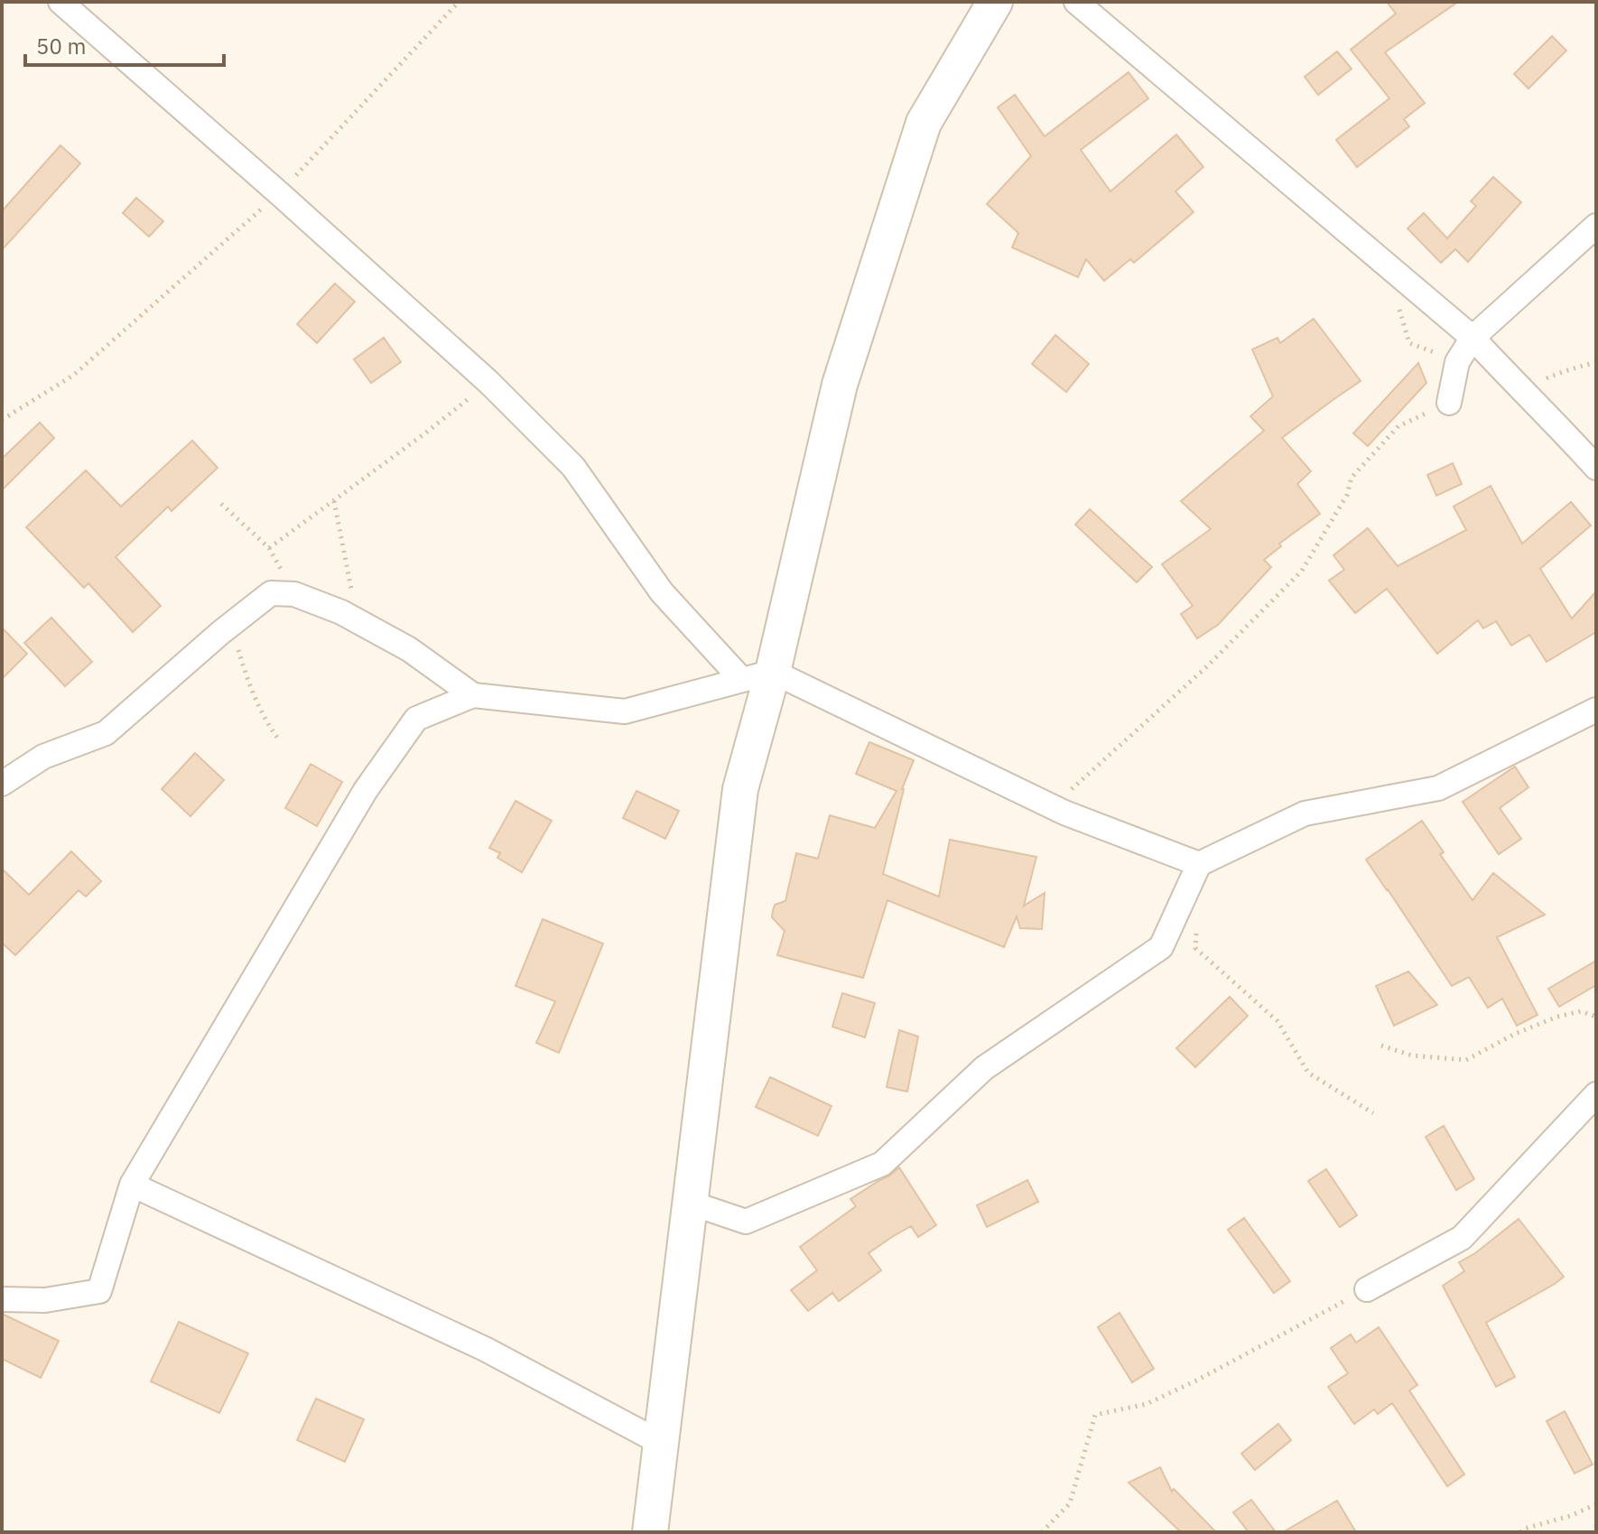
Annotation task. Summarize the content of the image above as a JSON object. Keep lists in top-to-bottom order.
{
  "scale_bar": "50 m"
}
